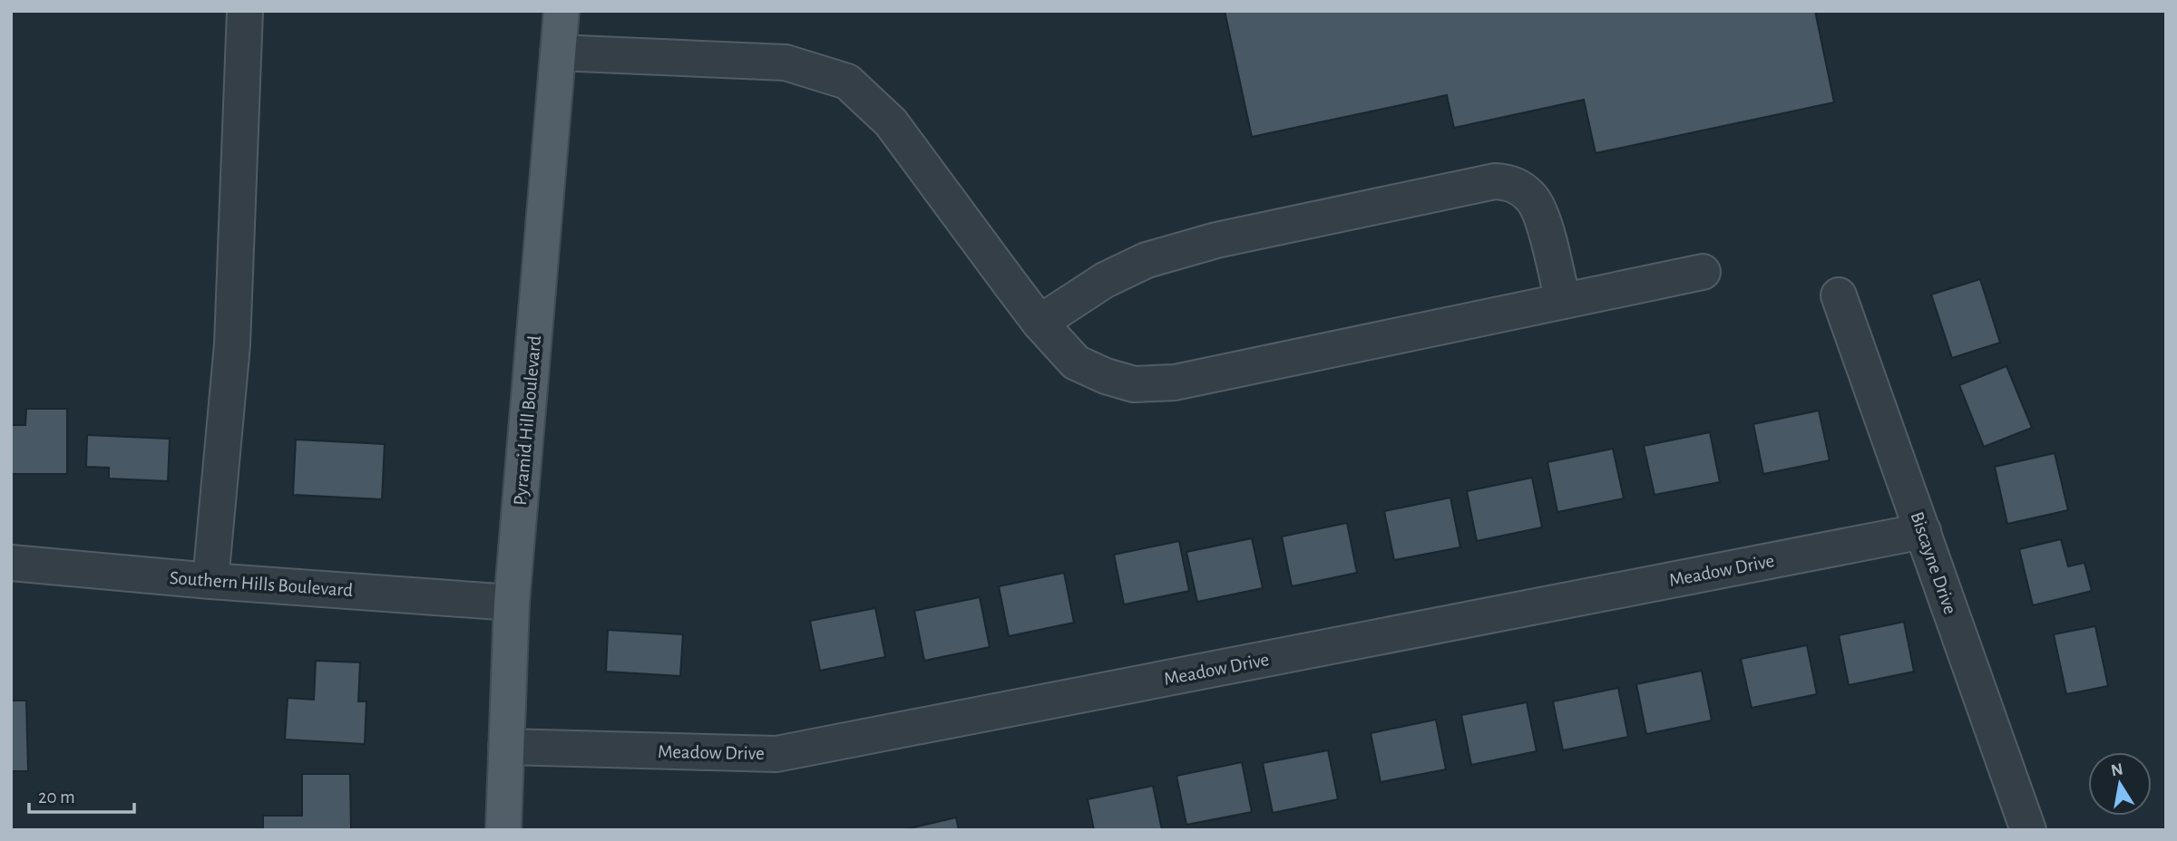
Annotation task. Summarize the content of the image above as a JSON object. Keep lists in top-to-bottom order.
{
  "streets": {
    "main road": ["Pyramid Hill Boulevard"],
    "street": ["Biscayne Drive", "Meadow Drive", "Southern Hills Boulevard"]
  },
  "crossings": [
    ["Pyramid Hill Boulevard", "Meadow Drive"],
    ["Pyramid Hill Boulevard", "Southern Hills Boulevard"],
    ["Biscayne Drive", "Meadow Drive"]
  ],
  "scale_bar": "20 m",
  "north": "top"
}
